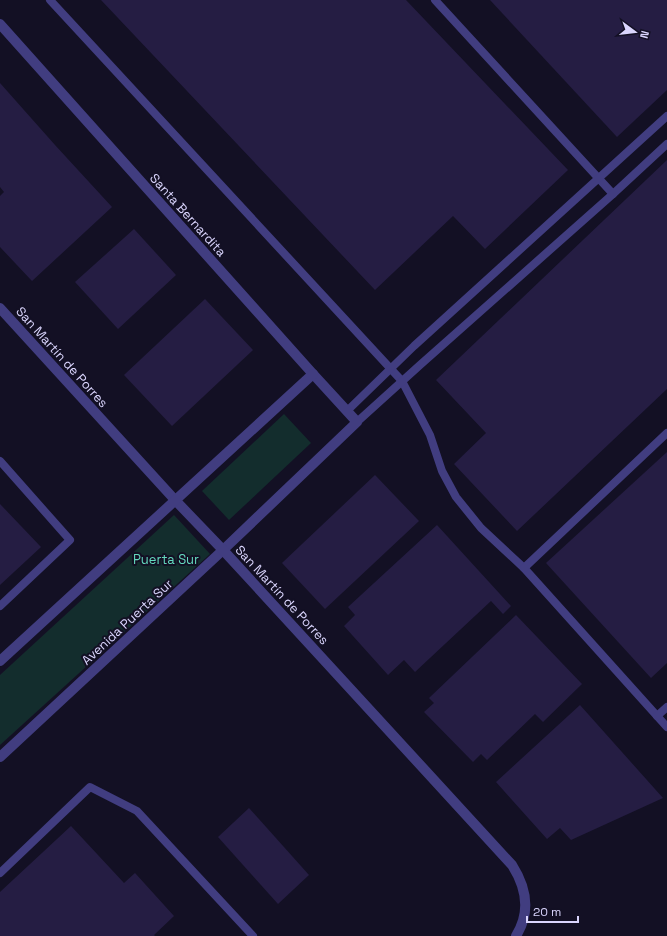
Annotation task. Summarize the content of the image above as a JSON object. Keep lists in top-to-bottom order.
{
  "streets": {
    "street": ["Santa Bernardita", "San Martín de Porres", "Avenida Puerta Sur"]
  },
  "crossings": [
    ["Santa Bernardita", "Avenida Puerta Sur"],
    ["San Martín de Porres", "Avenida Puerta Sur"]
  ],
  "parks": ["Puerta Sur"],
  "scale_bar": "20 m",
  "north": "right"
}
